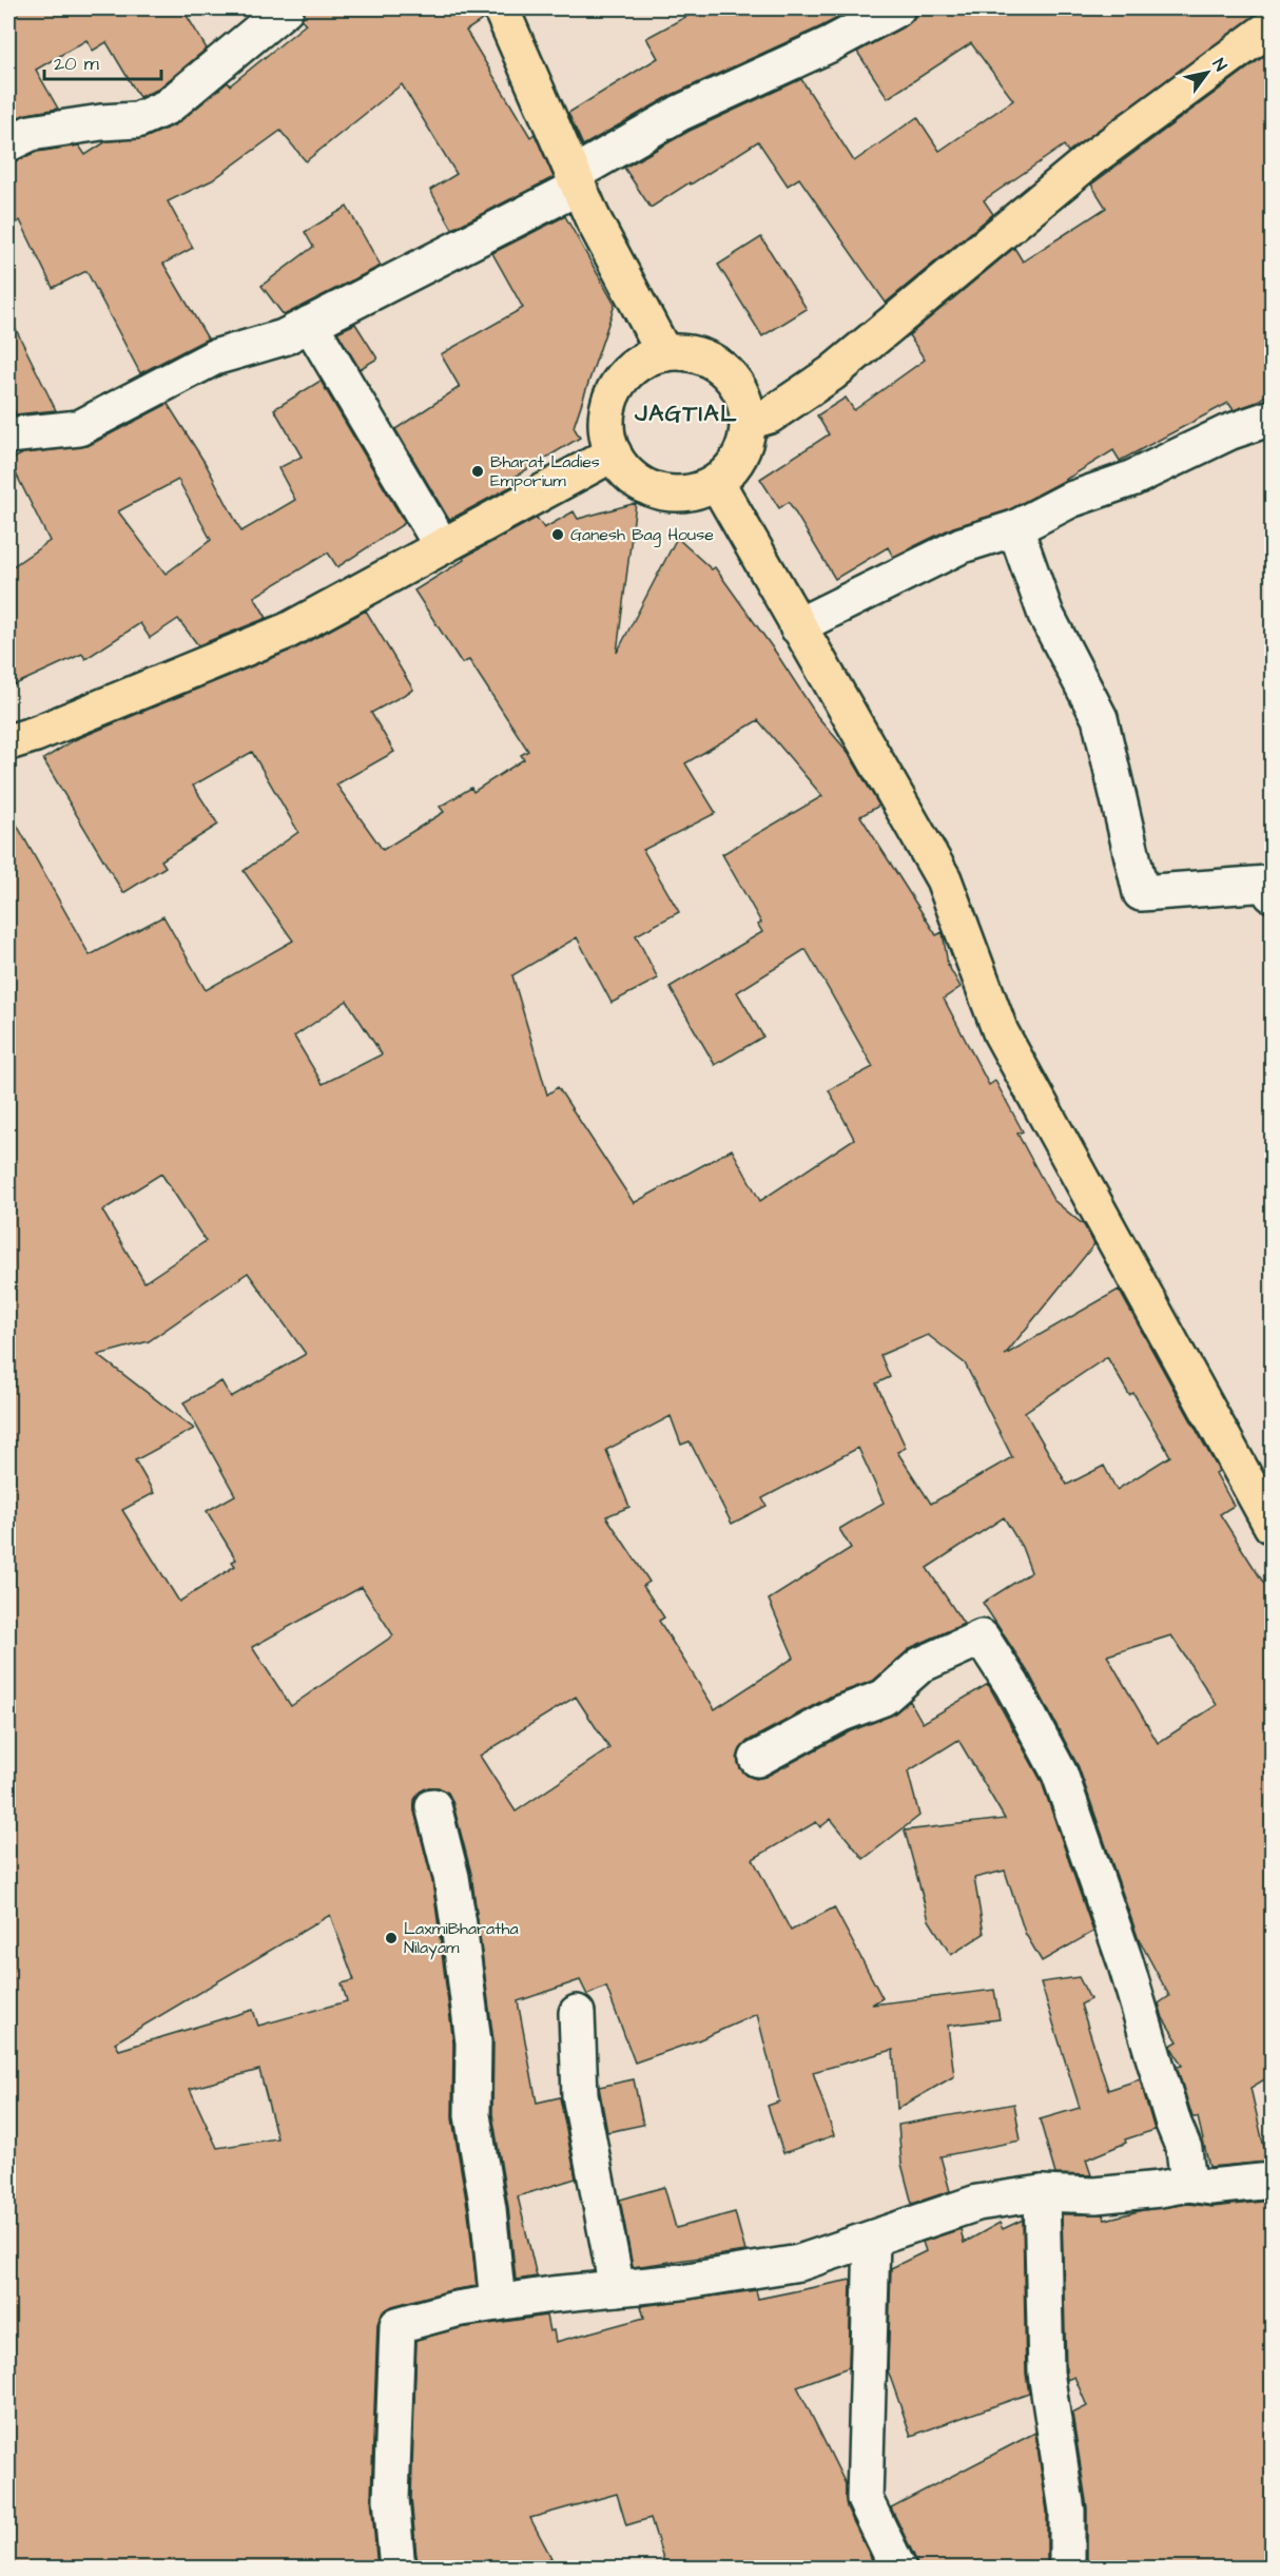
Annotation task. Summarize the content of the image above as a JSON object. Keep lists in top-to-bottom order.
{
  "districts": ["JAGTIAL"],
  "places": ["Bharat Ladies Emporium", "Ganesh Bag House", "LaxmiBharatha Nilayam"],
  "scale_bar": "20 m",
  "north": "top right"
}
